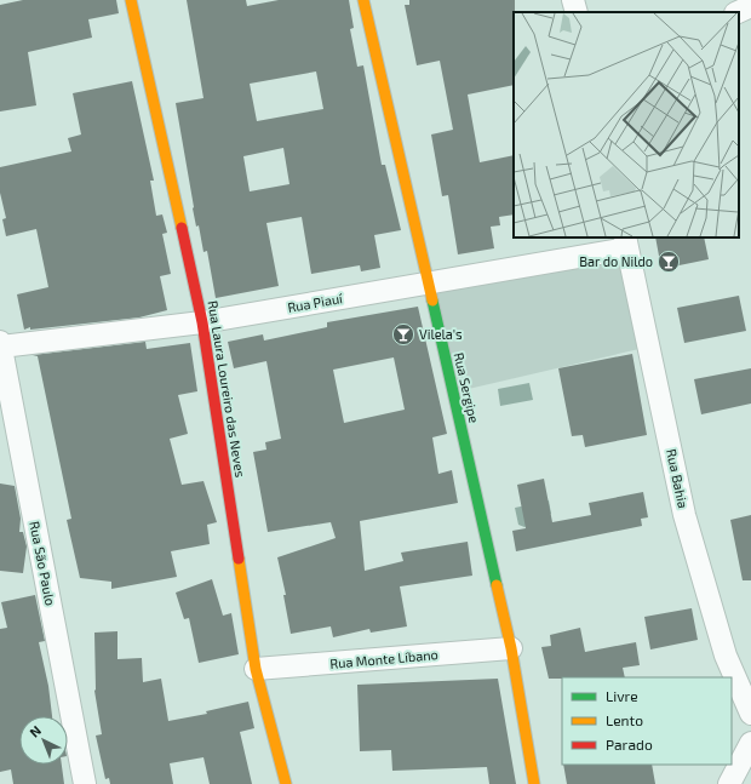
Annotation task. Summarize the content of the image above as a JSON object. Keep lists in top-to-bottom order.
{
  "streets": {
    "street": [
      "Rua Piauí",
      "Rua Sergipe",
      "Rua Laura Loureiro das Neves",
      "Rua Bahia",
      "Rua São Paulo",
      "Rua Monte Líbano"
    ]
  },
  "crossings": [
    ["Rua Piauí", "Rua Sergipe"],
    ["Rua Piauí", "Rua Laura Loureiro das Neves"],
    ["Rua Piauí", "Rua Bahia"],
    ["Rua Piauí", "Rua São Paulo"],
    ["Rua Sergipe", "Rua Monte Líbano"],
    ["Rua Laura Loureiro das Neves", "Rua Monte Líbano"]
  ],
  "places": {
    "bar": ["Bar do Nildo", "Vilela's"]
  },
  "legend": ["Livre", "Lento", "Parado"],
  "north": "top left"
}
